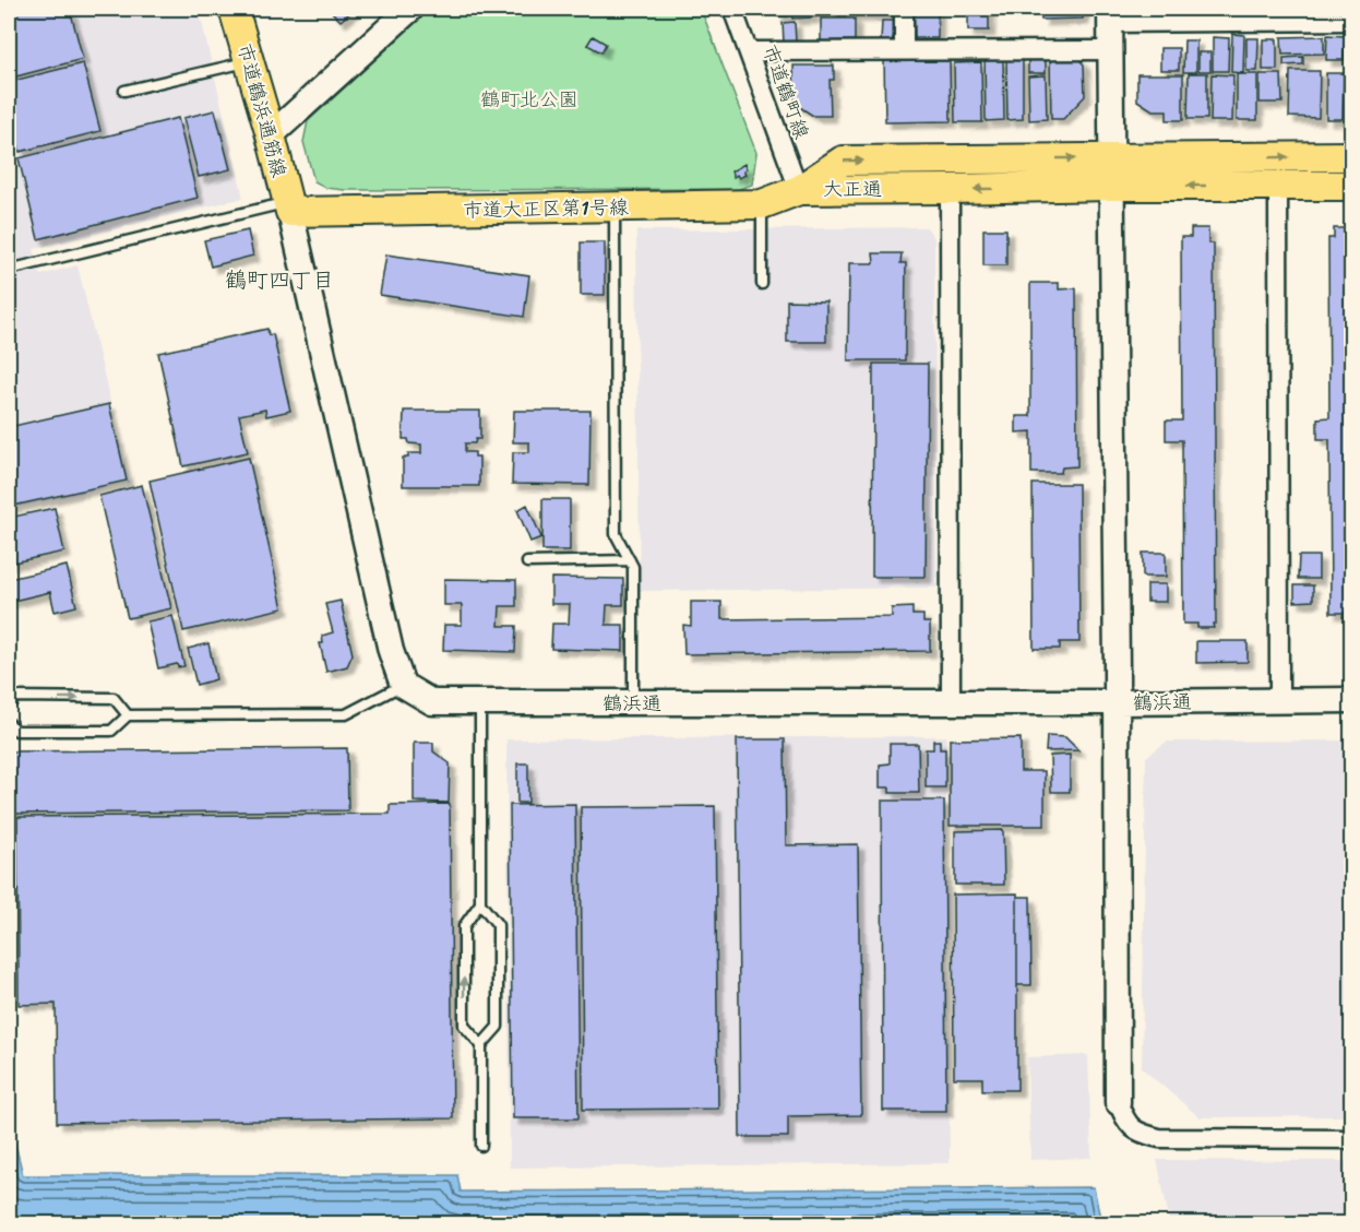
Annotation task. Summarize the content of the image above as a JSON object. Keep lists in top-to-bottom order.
{
  "streets": {
    "main road": ["市道鶴浜通筋線", "大正通", "市道大正区第1号線"],
    "street": ["市道鶴町線", "鶴浜通"]
  },
  "crossings": [
    ["市道鶴町線", "大正通"],
    ["市道鶴町線", "市道大正区第1号線"],
    ["市道鶴浜通筋線", "市道大正区第1号線"],
    ["大正通", "市道大正区第1号線"]
  ],
  "districts": ["鶴町四丁目"],
  "parks": ["鶴町北公園"]
}
